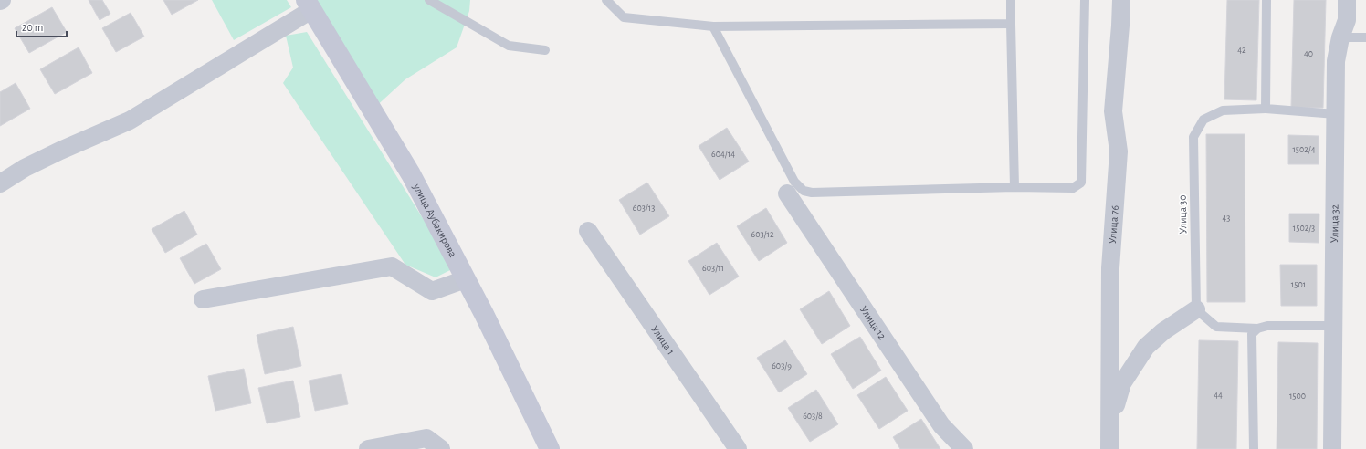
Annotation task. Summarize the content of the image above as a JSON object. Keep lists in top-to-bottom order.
{
  "streets": {
    "main road": ["улица Аубакирова"],
    "street": [
      "Улица 32",
      "Улица 76",
      "Улица 12",
      "Улица 1"
    ],
    "lane": ["Улица 30"]
  },
  "crossings": [
    ["Улица 30", "Улица 32"]
  ],
  "house_numbers": [
    "42",
    "40",
    "1502/4",
    "604/14",
    "603/13",
    "43",
    "1502/3",
    "603/12",
    "603/11",
    "1501",
    "603/9",
    "44",
    "1500",
    "603/8"
  ],
  "scale_bar": "20 m"
}
